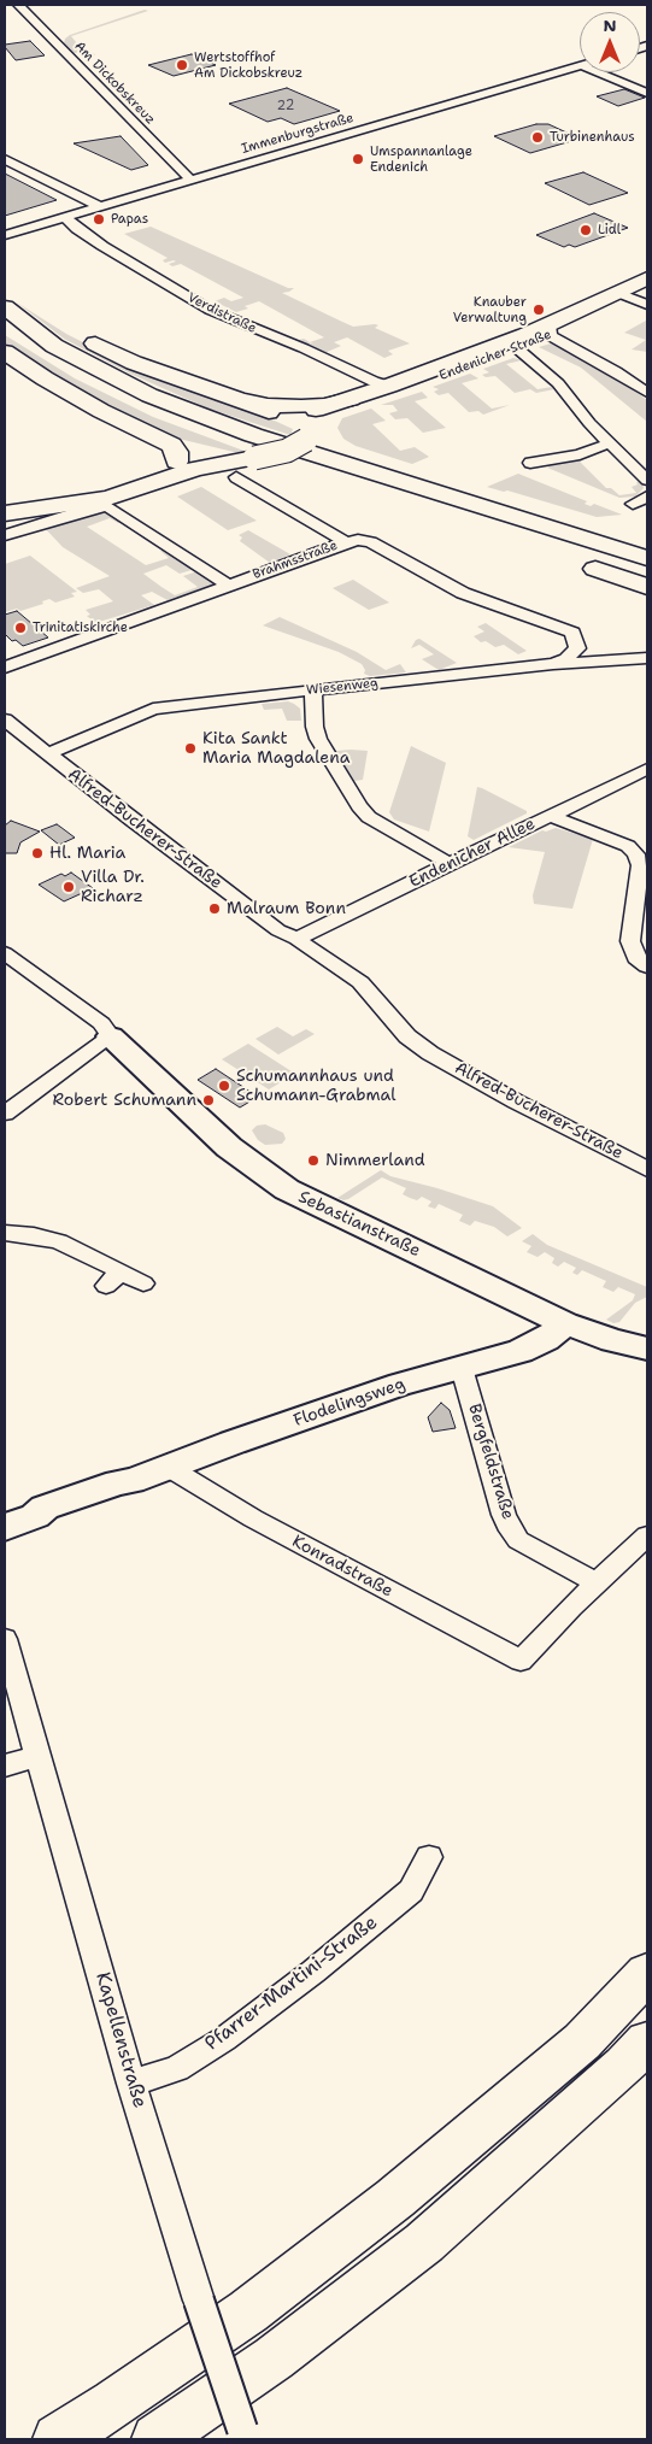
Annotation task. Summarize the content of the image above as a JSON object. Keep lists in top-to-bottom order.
{
  "streets": {
    "main road": ["Endenicher Straße"],
    "street": [
      "Am Dickobskreuz",
      "Immenburgstraße",
      "Verdistraße",
      "Brahmsstraße",
      "Wiesenweg",
      "Alfred-Bucherer-Straße",
      "Endenicher Allee",
      "Sebastianstraße",
      "Flodelingsweg",
      "Bergfeldstraße",
      "Konradstraße",
      "Pfarrer-Martini-Straße",
      "Kapellenstraße"
    ]
  },
  "crossings": [
    ["Am Dickobskreuz", "Immenburgstraße"],
    ["Immenburgstraße", "Verdistraße"],
    ["Verdistraße", "Endenicher Straße"],
    ["Brahmsstraße", "Wiesenweg"],
    ["Wiesenweg", "Alfred-Bucherer-Straße"],
    ["Alfred-Bucherer-Straße", "Endenicher Allee"],
    ["Sebastianstraße", "Flodelingsweg"],
    ["Flodelingsweg", "Bergfeldstraße"],
    ["Flodelingsweg", "Konradstraße"],
    ["Bergfeldstraße", "Konradstraße"],
    ["Pfarrer-Martini-Straße", "Kapellenstraße"]
  ],
  "places": [
    "Wertstoffhof Am Dickobskreuz",
    "Turbinenhaus",
    "Umspannanlage Endenich",
    "Papas",
    "Lidl",
    "Knauber Verwaltung",
    "Trinitatiskirche",
    "Kita Sankt Maria Magdalena",
    "Hl. Maria",
    "Villa Dr. Richarz",
    "Malraum Bonn",
    "Schumannhaus und Schumann-Grabmal",
    "Robert Schumann",
    "Nimmerland"
  ],
  "house_numbers": ["22"],
  "north": "top"
}
